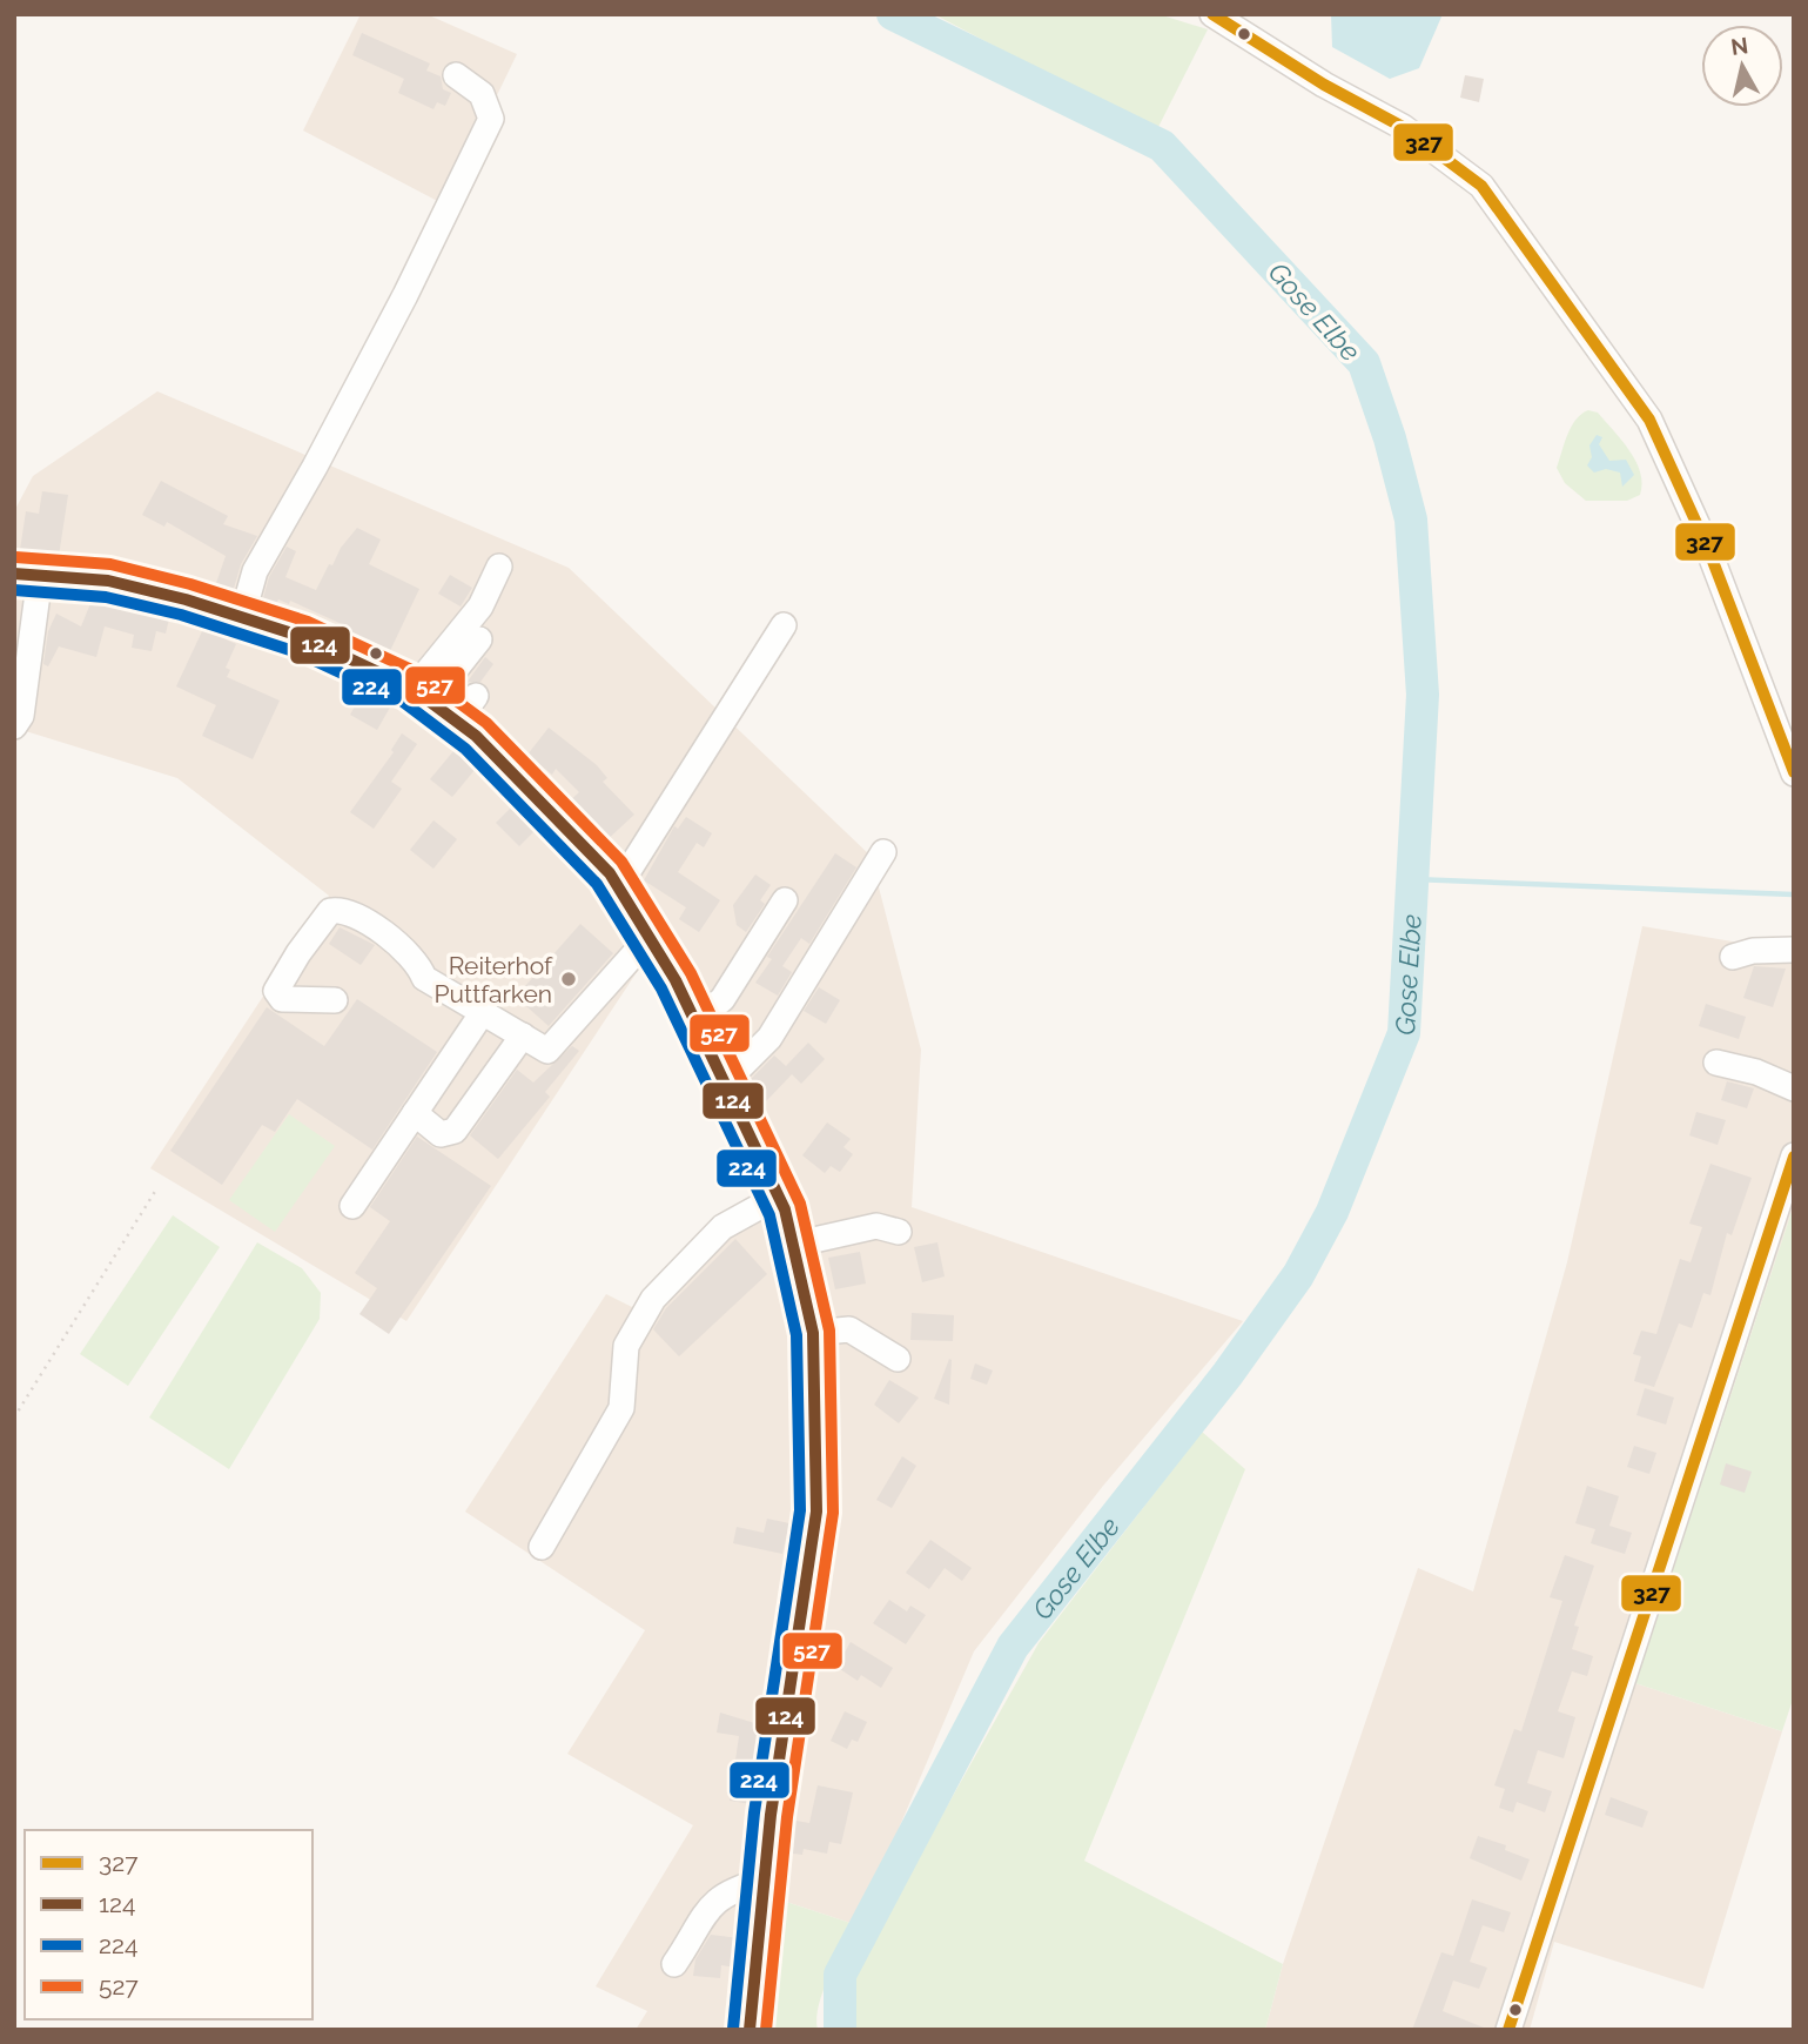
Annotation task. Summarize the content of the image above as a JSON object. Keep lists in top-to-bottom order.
{
  "water": ["Gose Elbe"],
  "places": ["Reiterhof Puttfarken"],
  "lines": [
    "transit line 327",
    "transit line 527",
    "transit line 124",
    "transit line 224"
  ],
  "legend": [
    "327",
    "124",
    "224",
    "527"
  ],
  "north": "top"
}
